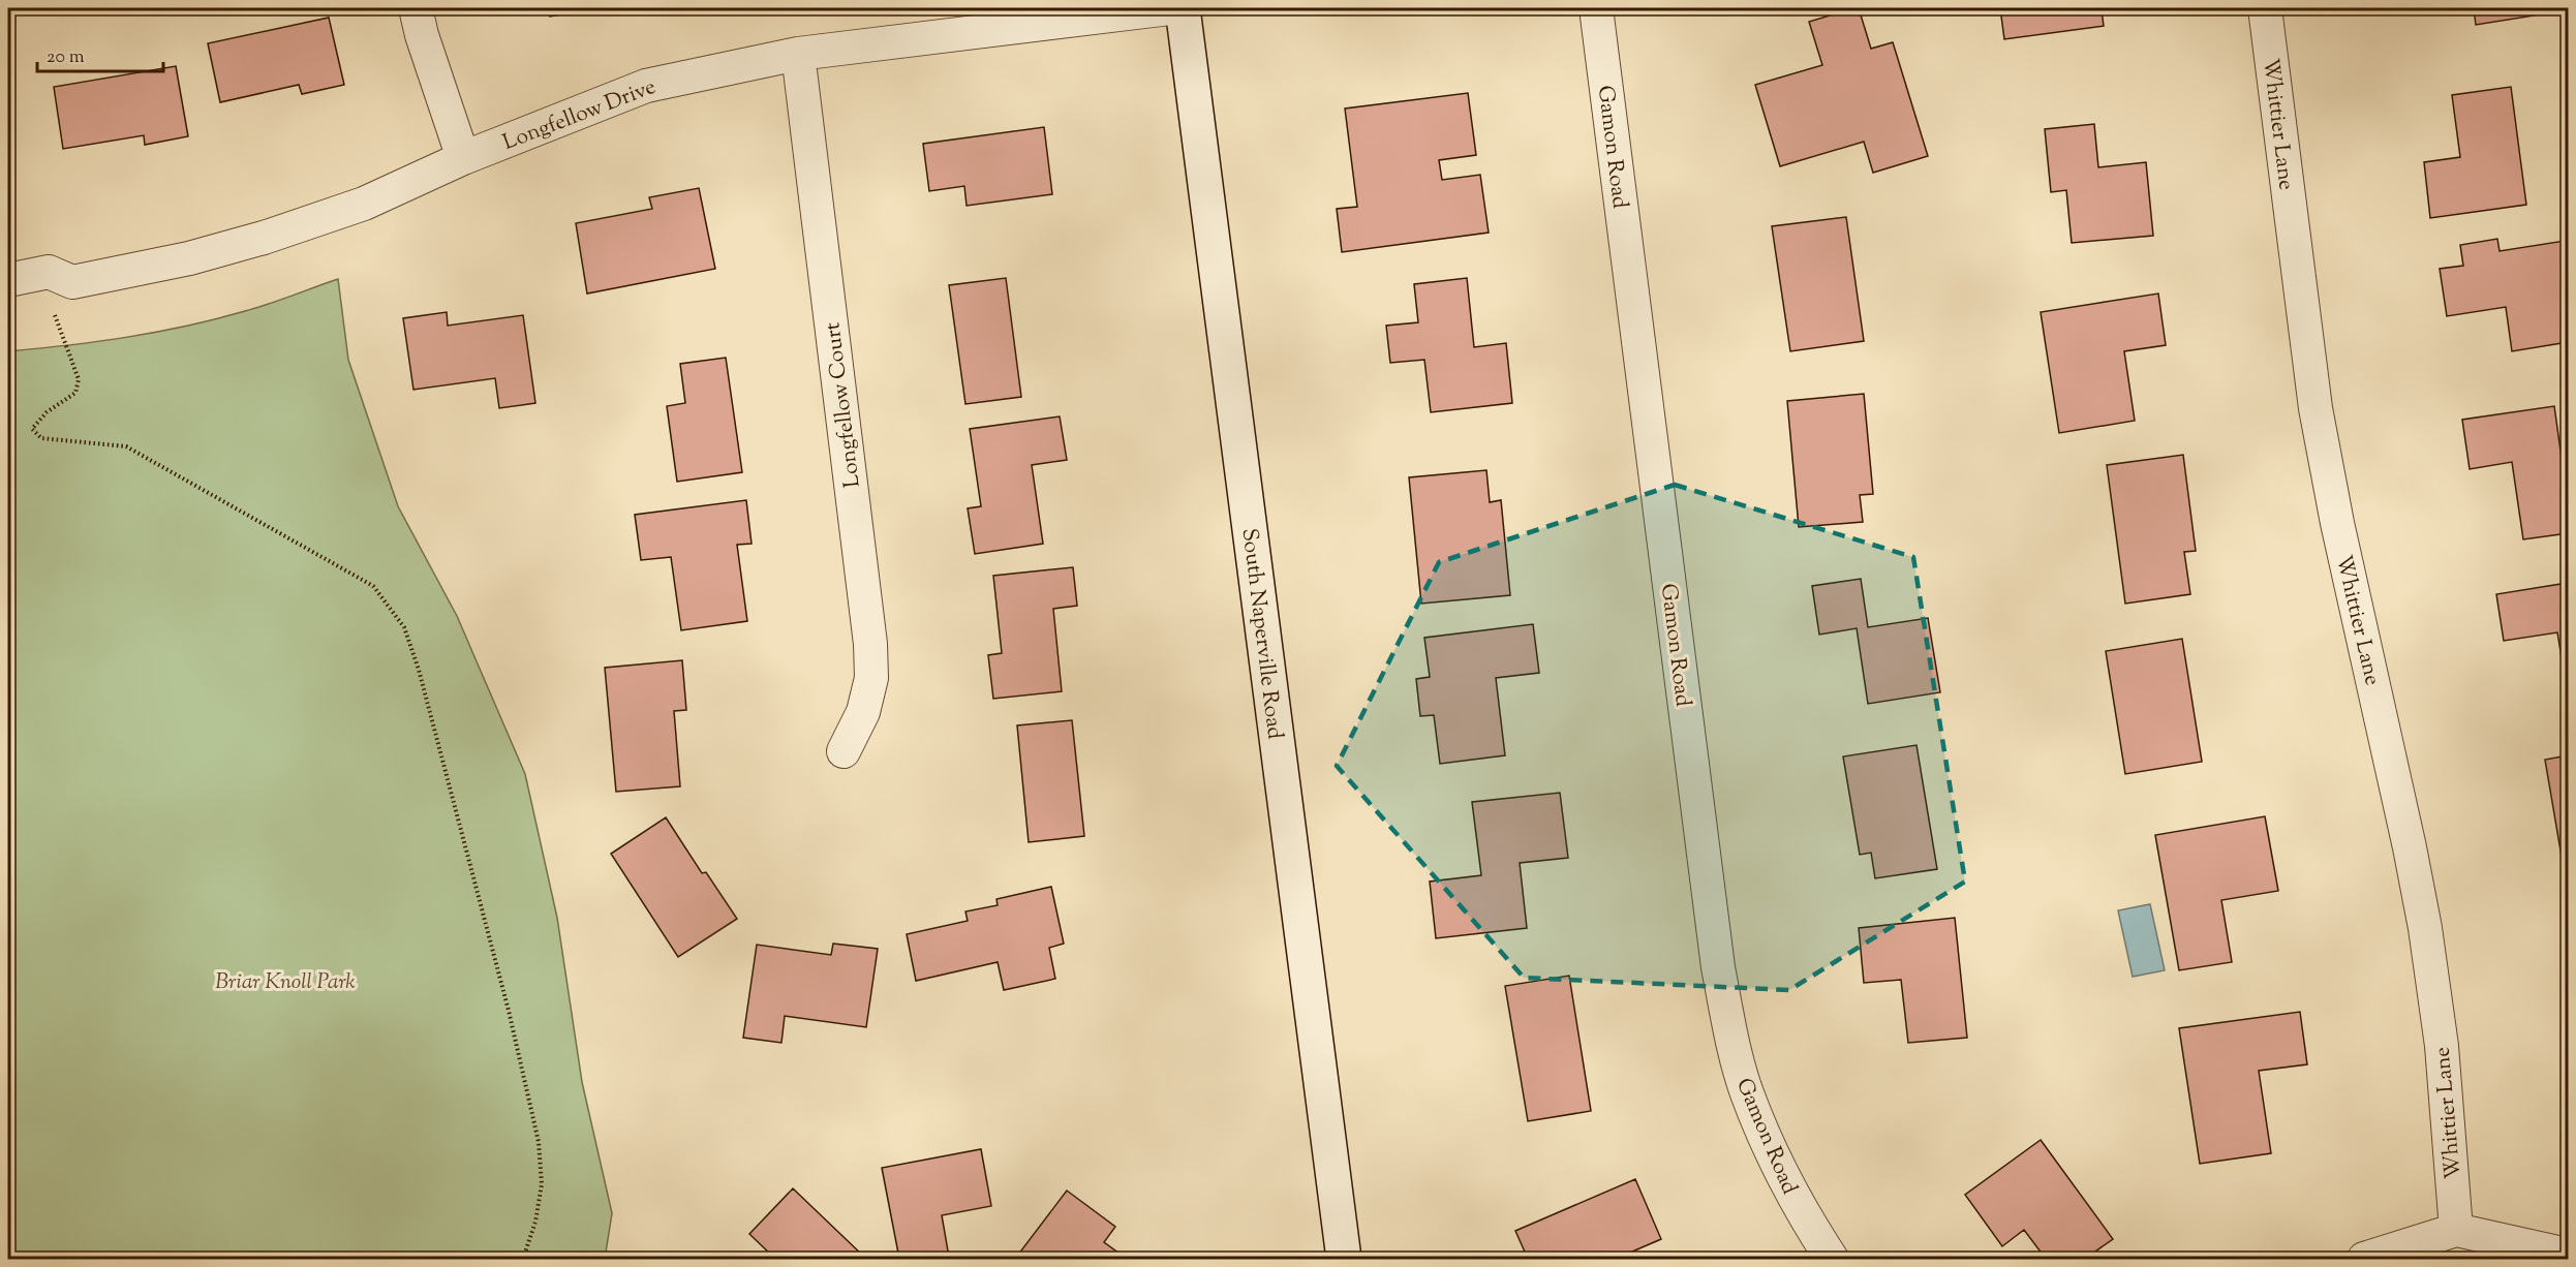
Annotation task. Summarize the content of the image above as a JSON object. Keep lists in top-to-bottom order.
{
  "streets": {
    "main road": ["South Naperville Road"],
    "street": [
      "Longfellow Drive",
      "Whittier Lane",
      "Gamon Road",
      "Longfellow Court"
    ]
  },
  "crossings": [
    ["Longfellow Drive", "Longfellow Court"]
  ],
  "parks": ["Briar Knoll Park"],
  "scale_bar": "20 m"
}
